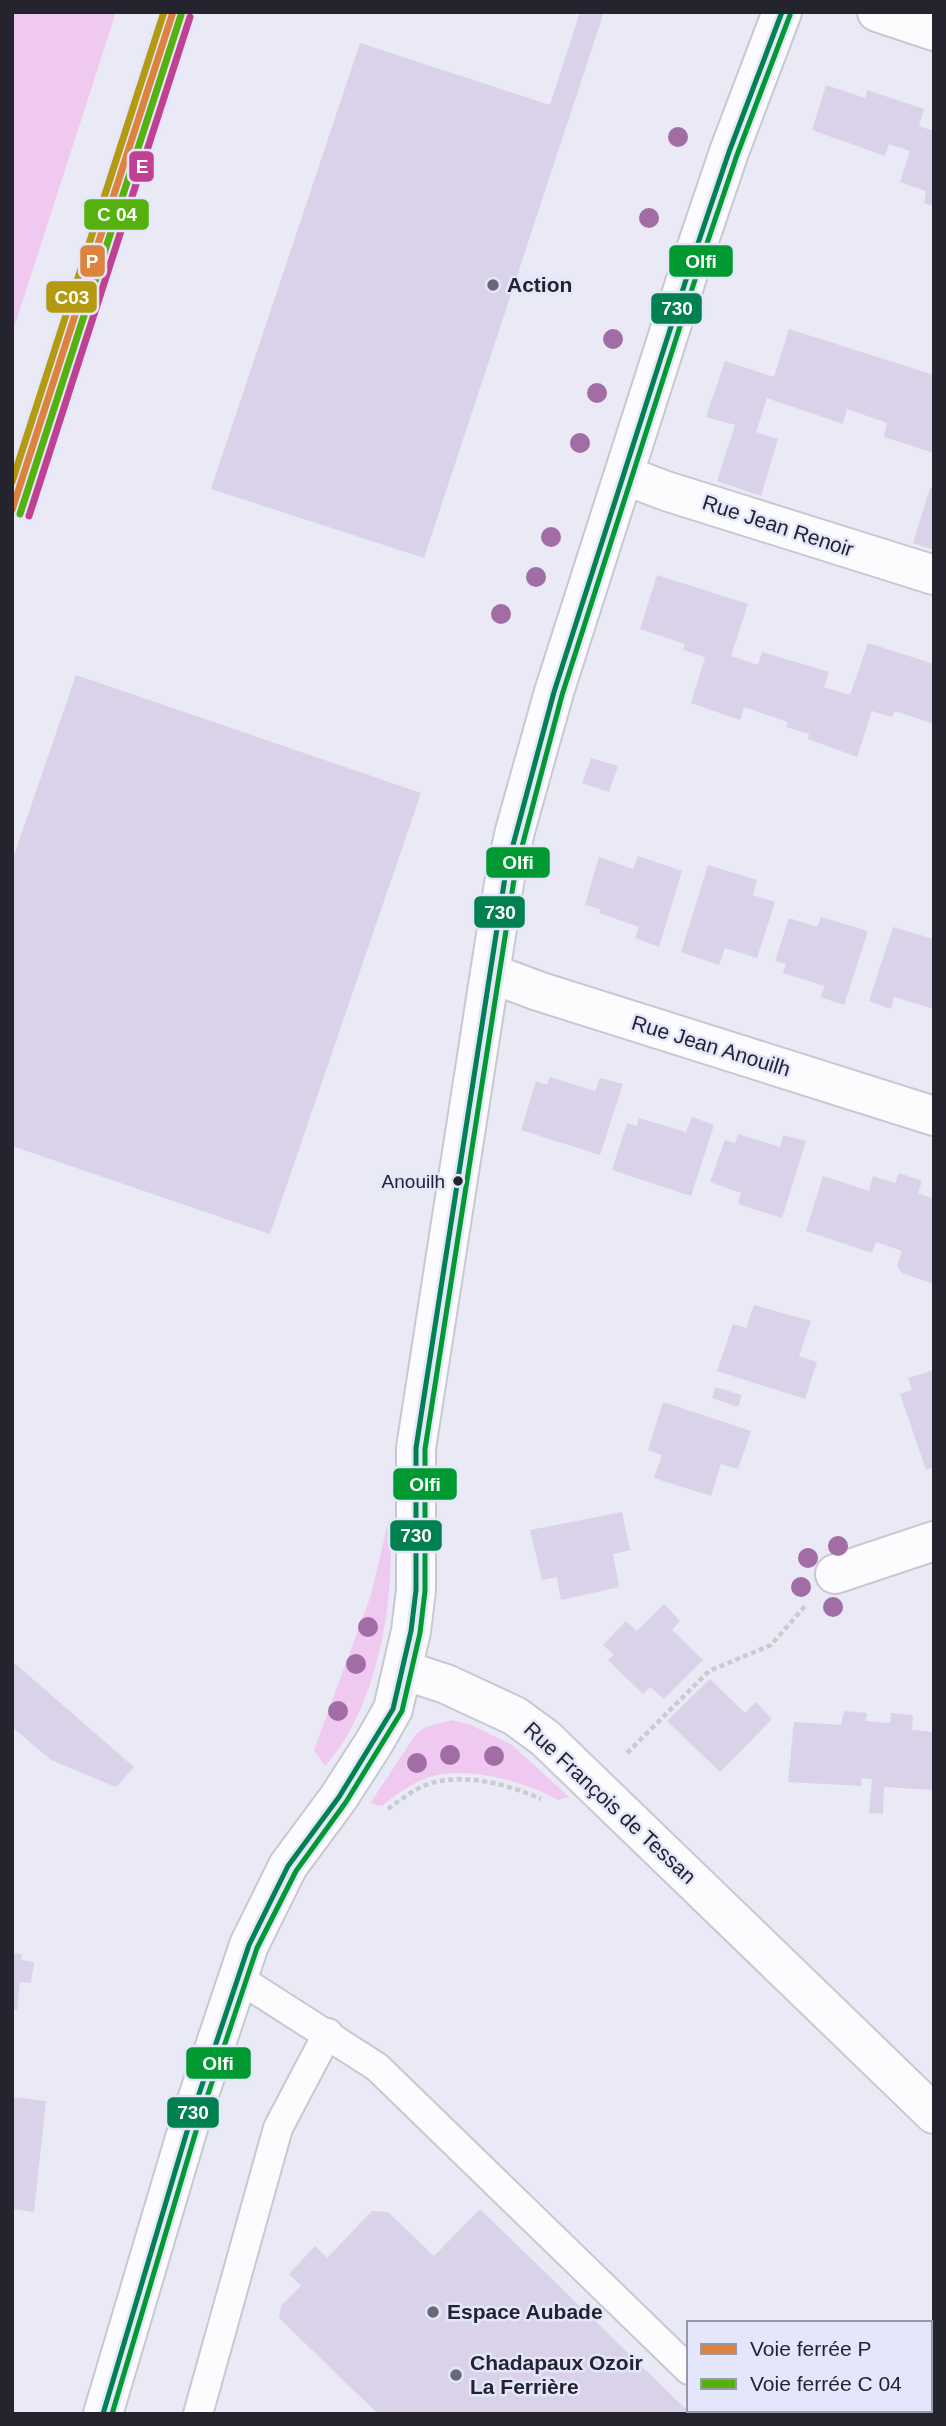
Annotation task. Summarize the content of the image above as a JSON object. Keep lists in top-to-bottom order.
{
  "streets": {
    "street": ["Rue Jean Renoir", "Rue Jean Anouilh", "Rue François de Tessan"]
  },
  "places": [
    "Action",
    "Anouilh",
    "Espace Aubade",
    "Chadapaux Ozoir La Ferrière"
  ],
  "lines": [
    "rail line P",
    "transit line C03",
    "transit line 730",
    "transit line Olfi",
    "transit line E"
  ],
  "legend": ["Voie ferrée P", "Voie ferrée C 04"]
}
